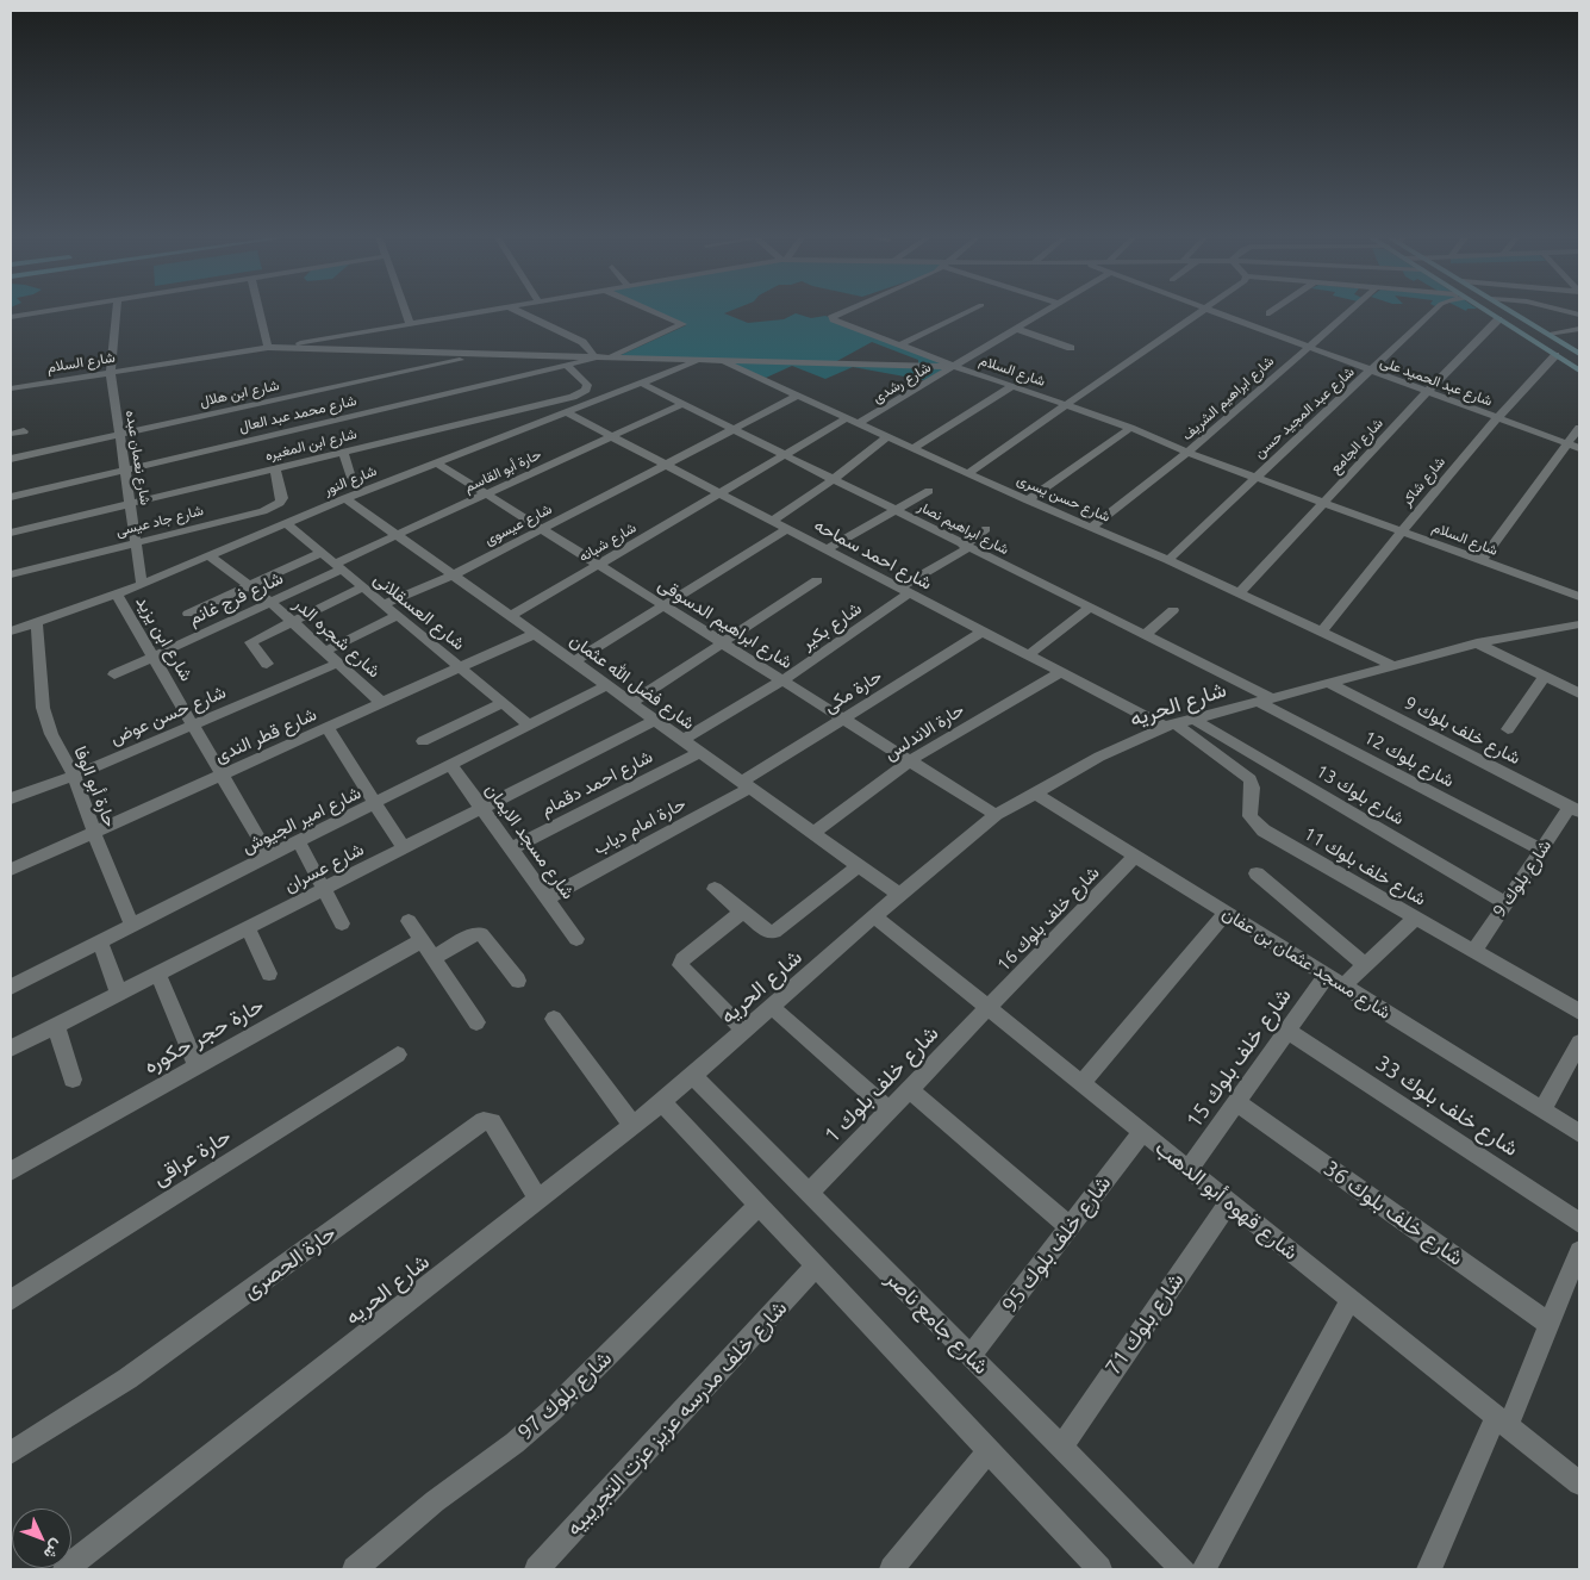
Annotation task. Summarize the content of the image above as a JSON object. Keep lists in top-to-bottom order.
{
  "streets": {
    "street": [
      "شارع السلام",
      "شارع عبد الحميد على",
      "شارع رشدى",
      "شارع ابن هلال",
      "شارع ابراهيم الشريف",
      "شارع عبد المجيد حسن",
      "شارع محمد عبد العال",
      "شارع ابن المغيره",
      "شارع الجامع",
      "شارع نعمان عبده",
      "حارة أبو القاسم",
      "شارع النور",
      "شارع شاكر",
      "شارع حسن يسرى",
      "شارع جاد عيسى",
      "شارع عيسوى",
      "شارع ابراهيم نصار",
      "شارع شبانه",
      "شارع احمد سماحه",
      "شارع فرج غانم",
      "شارع العسقلانى",
      "شارع ابراهيم الدسوقى",
      "شارع بكير",
      "شارع شجره الدر",
      "شارع ابن يزيد",
      "شارع فضل الله عثمان",
      "حارة مكى",
      "شارع الحريه",
      "شارع حسن عوض",
      "شارع خلف بلوك 9",
      "حارة الاندلس",
      "شارع قطر الندى",
      "شارع بلوك 12",
      "شارع احمد دقمام",
      "حارة أبو الوفا",
      "شارع بلوك 13",
      "شارع امير الجيوش",
      "حارة امام دياب",
      "شارع مسجد الايمان",
      "شارع خلف بلوك 11",
      "شارع عسران",
      "شارع بلوك 9",
      "شارع خلف بلوك 16",
      "شارع مسجد عثمان بن عفان",
      "حارة حجر حكوره",
      "شارع خلف بلوك 15",
      "شارع خلف بلوك 1",
      "شارع خلف بلوك 33",
      "حارة عراقى",
      "شارع قهوه أبو الدهب",
      "شارع خلف بلوك 36",
      "شارع خلف بلوك 95",
      "حارة الحصرى",
      "شارع جامع ناصر",
      "شارع بلوك 71",
      "شارع بلوك 97",
      "شارع خلف مدرسه عزيز عزت التجريبيه"
    ]
  },
  "crossings": [
    ["شارع السلام", "شارع رشدى"],
    ["شارع السلام", "شارع ابن هلال"],
    ["شارع السلام", "شارع ابراهيم الشريف"],
    ["شارع السلام", "شارع عبد المجيد حسن"],
    ["شارع السلام", "شارع محمد عبد العال"],
    ["شارع السلام", "شارع الجامع"],
    ["شارع السلام", "شارع نعمان عبده"],
    ["شارع السلام", "شارع النور"],
    ["شارع السلام", "شارع شاكر"],
    ["شارع السلام", "شارع حسن يسرى"],
    ["شارع عبد الحميد على", "شارع ابراهيم الشريف"],
    ["شارع عبد الحميد على", "شارع عبد المجيد حسن"],
    ["شارع عبد الحميد على", "شارع الجامع"],
    ["شارع عبد الحميد على", "شارع شاكر"],
    ["شارع رشدى", "شارع حسن يسرى"],
    ["شارع ابن هلال", "شارع نعمان عبده"],
    ["شارع ابراهيم الشريف", "شارع حسن يسرى"],
    ["شارع عبد المجيد حسن", "شارع حسن يسرى"],
    ["شارع محمد عبد العال", "شارع ابن المغيره"],
    ["شارع محمد عبد العال", "شارع نعمان عبده"],
    ["شارع ابن المغيره", "شارع نعمان عبده"],
    ["شارع ابن المغيره", "شارع جاد عيسى"],
    ["شارع الجامع", "شارع حسن يسرى"],
    ["شارع نعمان عبده", "شارع النور"],
    ["شارع نعمان عبده", "شارع جاد عيسى"],
    ["حارة أبو القاسم", "شارع ابراهيم نصار"],
    ["حارة أبو القاسم", "شارع احمد سماحه"],
    ["حارة أبو القاسم", "شارع فرج غانم"],
    ["حارة أبو القاسم", "شارع العسقلانى"],
    ["حارة أبو القاسم", "شارع ابراهيم الدسوقى"],
    ["حارة أبو القاسم", "شارع فضل الله عثمان"],
    ["شارع النور", "شارع ابراهيم نصار"],
    ["شارع النور", "شارع احمد سماحه"],
    ["شارع النور", "شارع العسقلانى"],
    ["شارع النور", "شارع ابراهيم الدسوقى"],
    ["شارع النور", "شارع شجره الدر"],
    ["شارع النور", "شارع ابن يزيد"],
    ["شارع النور", "شارع فضل الله عثمان"],
    ["شارع النور", "حارة أبو الوفا"],
    ["شارع شاكر", "شارع حسن يسرى"],
    ["شارع حسن يسرى", "شارع عيسوى"],
    ["شارع حسن يسرى", "شارع شبانه"],
    ["شارع حسن يسرى", "شارع الحريه"],
    ["شارع عيسوى", "شارع ابراهيم نصار"],
    ["شارع عيسوى", "شارع احمد سماحه"],
    ["شارع عيسوى", "شارع العسقلانى"],
    ["شارع عيسوى", "شارع ابراهيم الدسوقى"],
    ["شارع عيسوى", "شارع فضل الله عثمان"],
    ["شارع ابراهيم نصار", "شارع شبانه"],
    ["شارع ابراهيم نصار", "شارع بكير"],
    ["شارع ابراهيم نصار", "شارع الحريه"],
    ["شارع ابراهيم نصار", "شارع بلوك 12"],
    ["شارع شبانه", "شارع احمد سماحه"],
    ["شارع شبانه", "شارع ابراهيم الدسوقى"],
    ["شارع شبانه", "شارع فضل الله عثمان"],
    ["شارع احمد سماحه", "شارع بكير"],
    ["شارع احمد سماحه", "حارة مكى"],
    ["شارع احمد سماحه", "شارع الحريه"],
    ["شارع احمد سماحه", "حارة الاندلس"],
    ["شارع احمد سماحه", "شارع خلف بلوك 11"],
    ["شارع فرج غانم", "شارع العسقلانى"],
    ["شارع فرج غانم", "شارع شجره الدر"],
    ["شارع فرج غانم", "شارع ابن يزيد"],
    ["شارع العسقلانى", "شارع قطر الندى"],
    ["شارع العسقلانى", "شارع امير الجيوش"],
    ["شارع ابراهيم الدسوقى", "شارع بكير"],
    ["شارع ابراهيم الدسوقى", "حارة مكى"],
    ["شارع ابراهيم الدسوقى", "شارع الحريه"],
    ["شارع ابراهيم الدسوقى", "حارة الاندلس"],
    ["شارع بكير", "شارع فضل الله عثمان"],
    ["شارع شجره الدر", "شارع حسن عوض"],
    ["شارع شجره الدر", "شارع قطر الندى"],
    ["شارع ابن يزيد", "شارع حسن عوض"],
    ["شارع ابن يزيد", "شارع قطر الندى"],
    ["شارع ابن يزيد", "شارع امير الجيوش"],
    ["شارع فضل الله عثمان", "حارة مكى"],
    ["شارع فضل الله عثمان", "شارع الحريه"],
    ["شارع فضل الله عثمان", "حارة الاندلس"],
    ["شارع فضل الله عثمان", "شارع قطر الندى"],
    ["شارع فضل الله عثمان", "شارع احمد دقمام"],
    ["شارع فضل الله عثمان", "شارع امير الجيوش"],
    ["شارع فضل الله عثمان", "حارة امام دياب"],
    ["شارع فضل الله عثمان", "شارع عسران"],
    ["حارة مكى", "حارة امام دياب"],
    ["شارع الحريه", "شارع خلف بلوك 9"],
    ["شارع الحريه", "شارع بلوك 12"],
    ["شارع الحريه", "شارع بلوك 13"],
    ["شارع الحريه", "شارع خلف بلوك 11"],
    ["شارع الحريه", "شارع مسجد عثمان بن عفان"],
    ["شارع الحريه", "شارع قهوه أبو الدهب"],
    ["شارع الحريه", "حارة الحصرى"],
    ["شارع الحريه", "شارع جامع ناصر"],
    ["شارع حسن عوض", "حارة أبو الوفا"],
    ["شارع خلف بلوك 9", "شارع بلوك 9"],
    ["شارع قطر الندى", "حارة أبو الوفا"],
    ["شارع بلوك 12", "شارع بلوك 9"],
    ["شارع احمد دقمام", "شارع مسجد الايمان"],
    ["حارة أبو الوفا", "شارع امير الجيوش"],
    ["شارع بلوك 13", "شارع بلوك 9"],
    ["شارع امير الجيوش", "شارع مسجد الايمان"],
    ["حارة امام دياب", "شارع مسجد الايمان"],
    ["شارع مسجد الايمان", "شارع عسران"],
    ["شارع خلف بلوك 11", "شارع بلوك 9"],
    ["شارع خلف بلوك 16", "شارع مسجد عثمان بن عفان"],
    ["شارع خلف بلوك 16", "شارع خلف بلوك 1"],
    ["شارع خلف بلوك 16", "شارع قهوه أبو الدهب"],
    ["شارع مسجد عثمان بن عفان", "شارع خلف بلوك 15"],
    ["شارع خلف بلوك 15", "شارع خلف بلوك 33"],
    ["شارع خلف بلوك 15", "شارع قهوه أبو الدهب"],
    ["شارع خلف بلوك 15", "شارع خلف بلوك 36"],
    ["شارع خلف بلوك 1", "شارع قهوه أبو الدهب"],
    ["شارع خلف بلوك 1", "شارع جامع ناصر"],
    ["شارع قهوه أبو الدهب", "شارع خلف بلوك 95"],
    ["شارع قهوه أبو الدهب", "شارع بلوك 71"],
    ["شارع خلف بلوك 95", "شارع جامع ناصر"],
    ["شارع جامع ناصر", "شارع بلوك 71"]
  ],
  "north": "bottom right"
}
